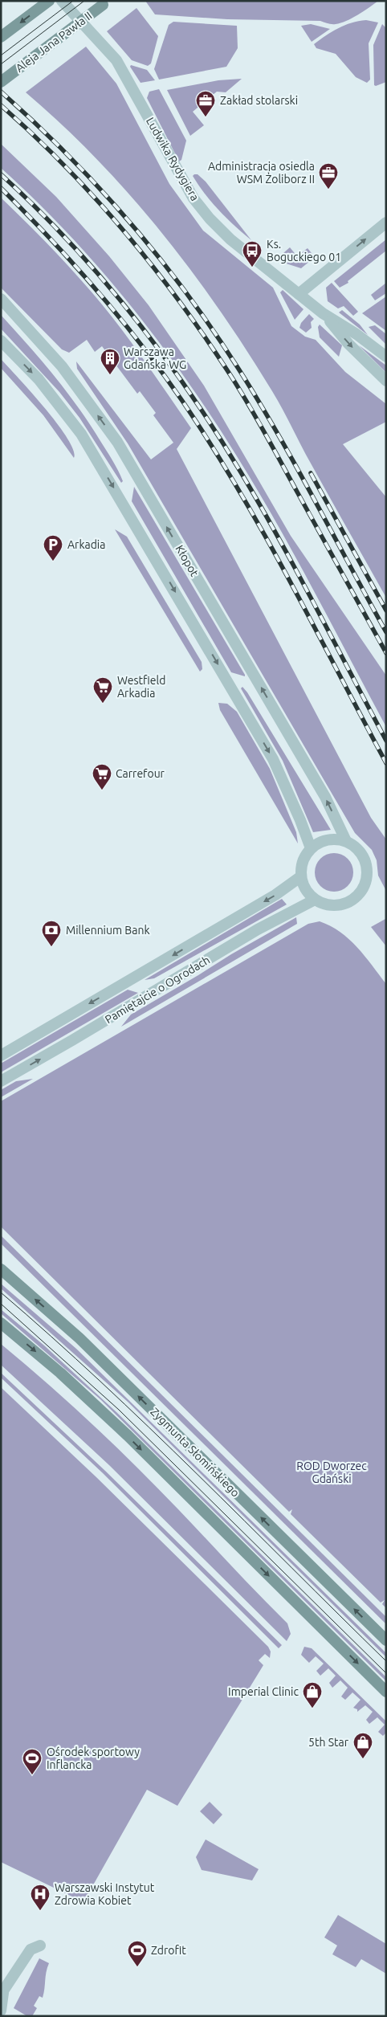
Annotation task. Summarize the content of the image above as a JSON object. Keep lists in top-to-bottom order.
{
  "streets": {
    "main road": ["Aleja Jana Pawła II", "Zygmunta Słomińskiego"],
    "street": ["Ludwika Rydygiera", "Kłopot", "Pamiętajcie o Ogrodach"]
  },
  "crossings": [
    ["Kłopot", "Pamiętajcie o Ogrodach"]
  ],
  "parks": ["ROD Dworzec Gdański"],
  "places": {
    "office": ["Zakład stolarski", "Administracja osiedla WSM Żoliborz II"],
    "bus stop": ["Ks. Boguckiego 01"],
    "building": ["Warszawa Gdańska WG"],
    "parking": ["Arkadia"],
    "supermarket": ["Westfield Arkadia", "Carrefour"],
    "bank": ["Millennium Bank"],
    "shop": ["Imperial Clinic", "5th Star"],
    "sports": ["Ośrodek sportowy Inflancka", "Zdrofit"],
    "hospital": ["Warszawski Instytut Zdrowia Kobiet"]
  }
}
